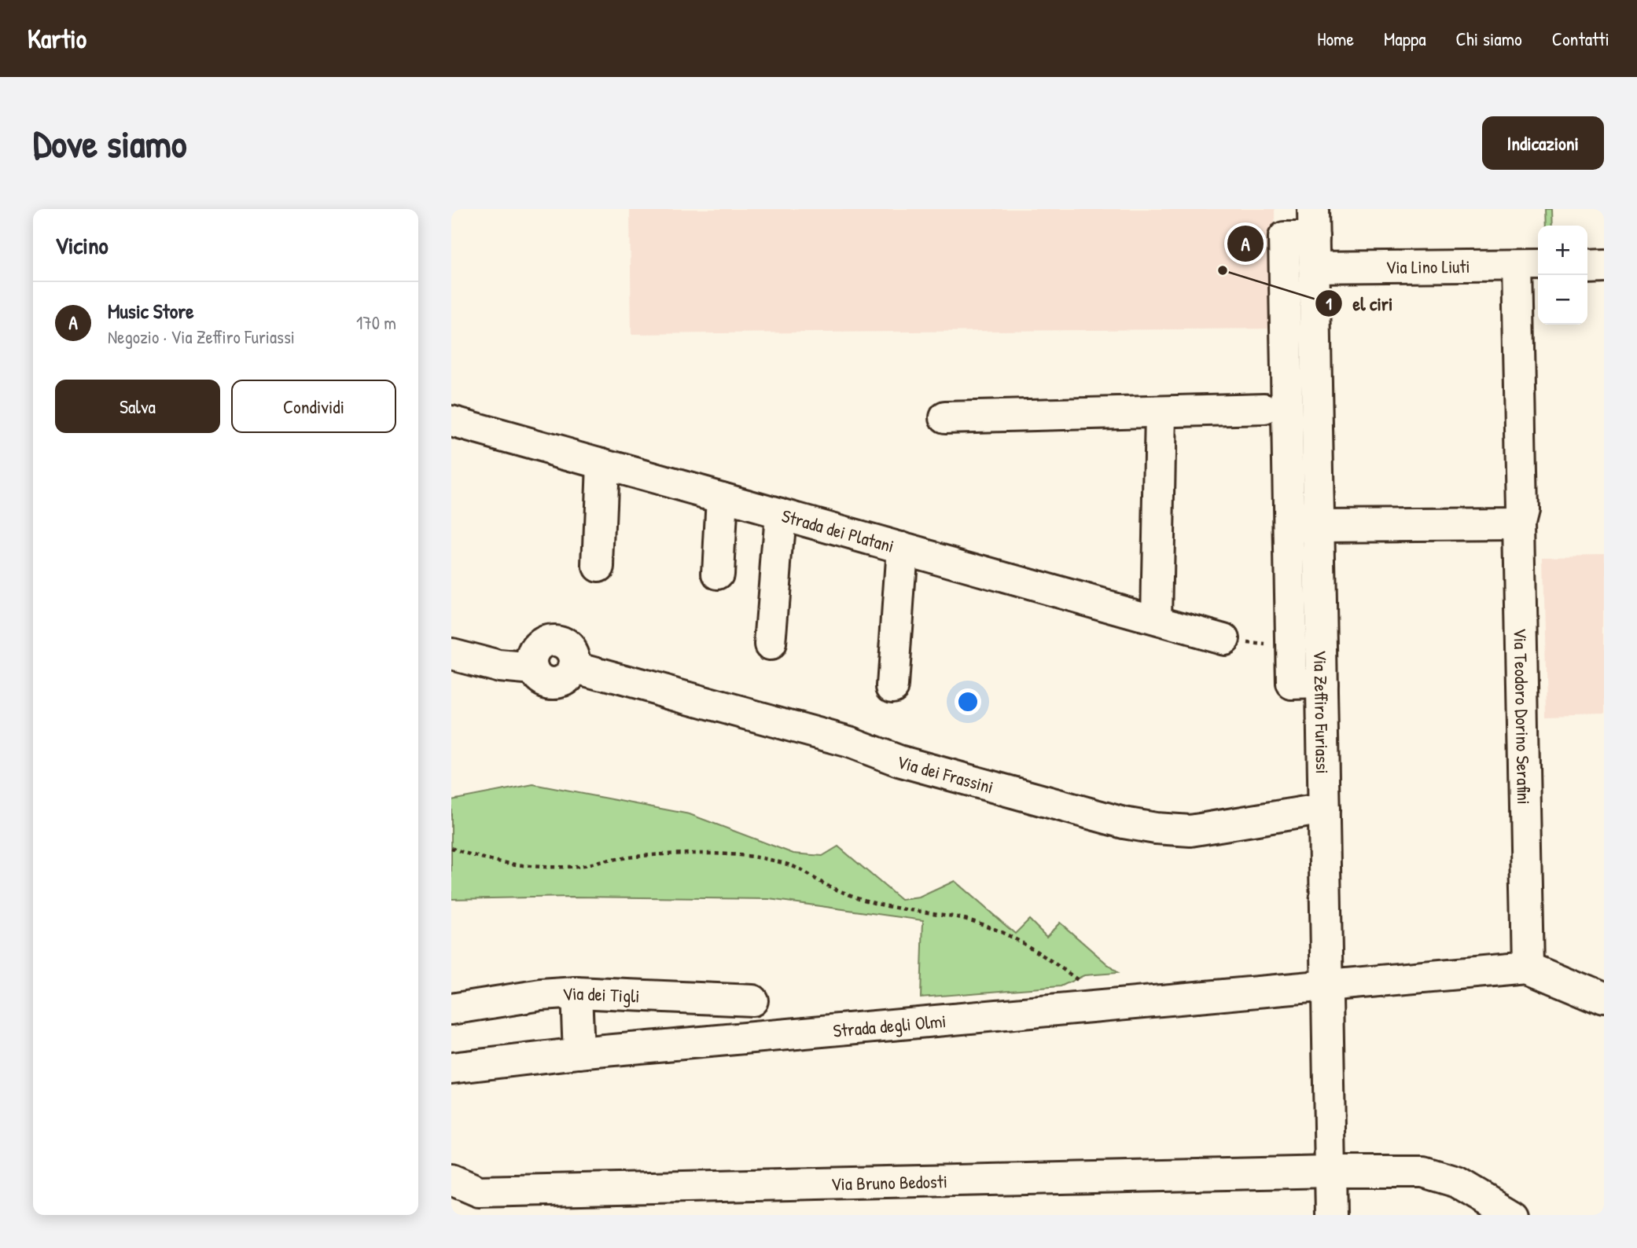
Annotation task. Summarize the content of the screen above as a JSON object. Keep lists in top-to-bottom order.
{
  "streets": {
    "street": [
      "Via Lino Liuti",
      "Strada dei Platani",
      "Via Zeffiro Furiassi",
      "Via Teodoro Dorino Serafini",
      "Via dei Frassini",
      "Via dei Tigli",
      "Strada degli Olmi",
      "Via Bruno Bedosti"
    ]
  },
  "crossings": [
    ["Via Lino Liuti", "Via Zeffiro Furiassi"],
    ["Via Lino Liuti", "Via Teodoro Dorino Serafini"],
    ["Via Zeffiro Furiassi", "Via dei Frassini"],
    ["Via Zeffiro Furiassi", "Strada degli Olmi"],
    ["Via Zeffiro Furiassi", "Via Bruno Bedosti"]
  ],
  "places": ["el ciri"],
  "page": {
    "header": "Kartio",
    "nav": [
      "Home",
      "Mappa",
      "Chi siamo",
      "Contatti"
    ],
    "buttons": [
      "Indicazioni",
      ["Salva", "Condividi"]
    ],
    "title": "Dove siamo",
    "heading": "Vicino",
    "pins": "A",
    "map_buttons": ["+", "−"],
    "list": [
      {
        "mark": "A",
        "name": "Music Store",
        "note": "Negozio · Via Zeffiro Furiassi",
        "value": "170 m"
      }
    ]
  }
}
